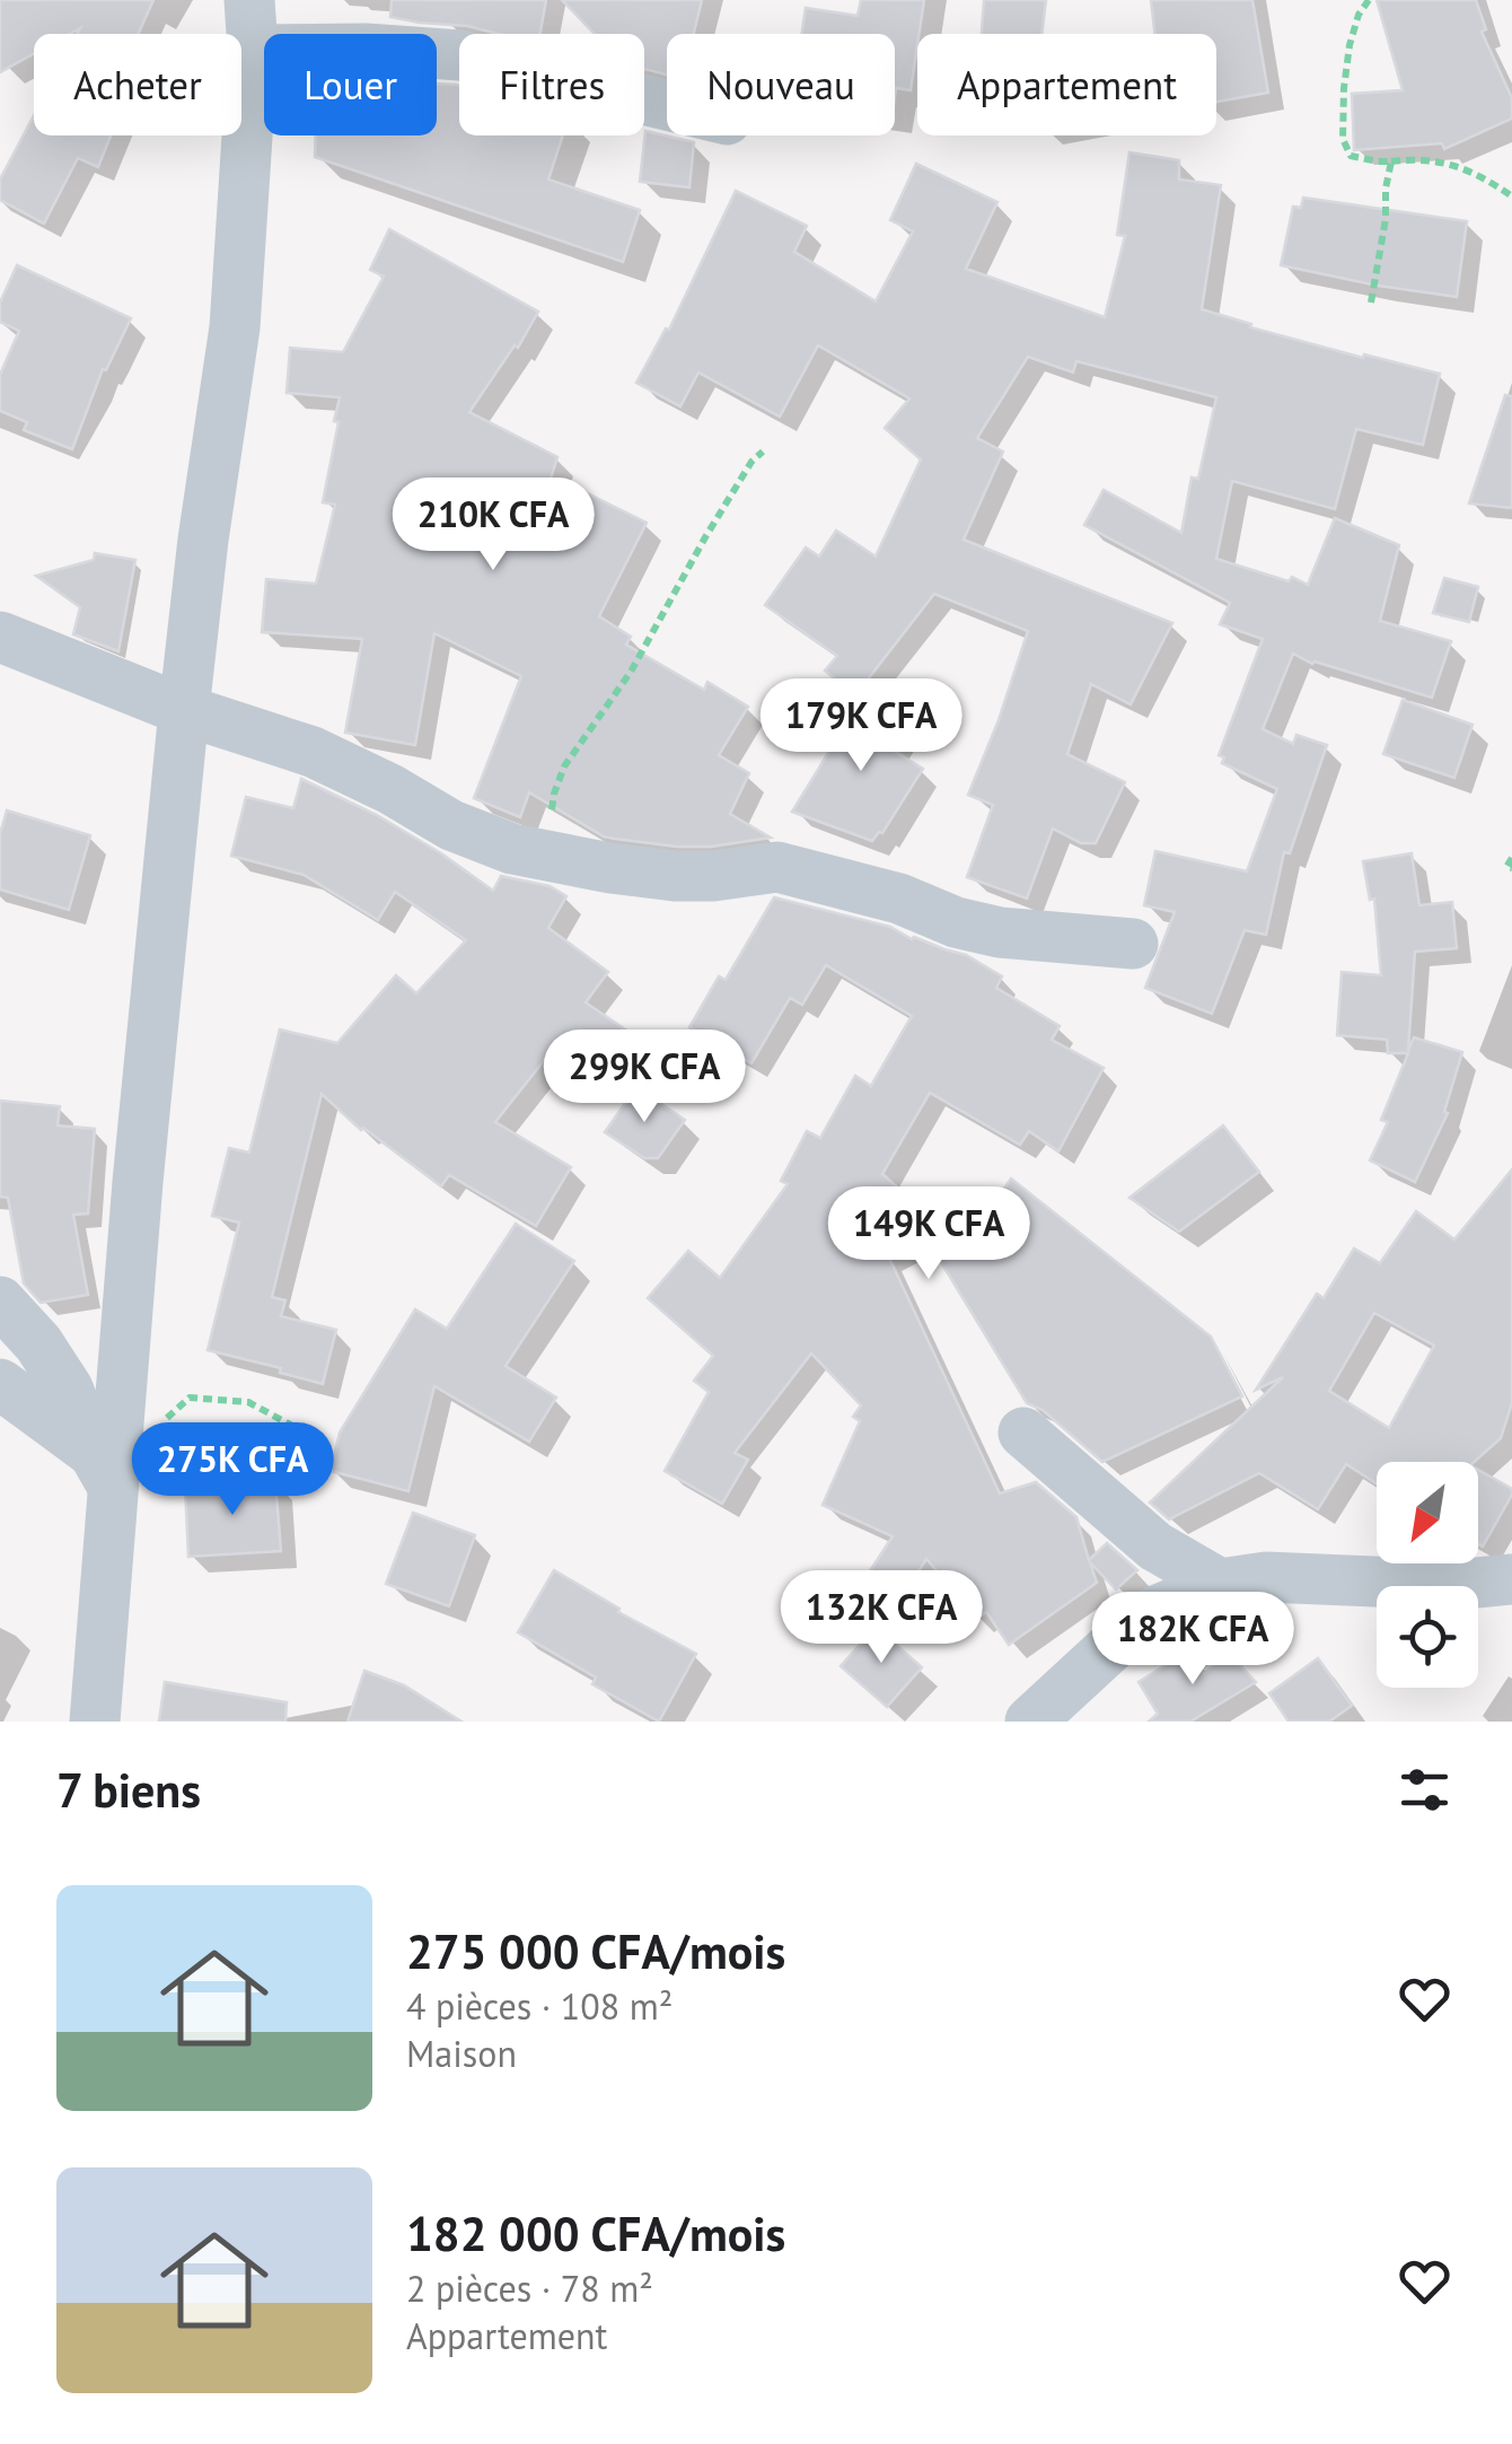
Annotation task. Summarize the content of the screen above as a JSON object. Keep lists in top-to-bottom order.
{
  "north": "bottom left",
  "page": {
    "chip": [
      "Acheter",
      "Louer",
      "Filtres",
      "Nouveau",
      "Appartement"
    ],
    "price": [
      "210K CFA",
      "179K CFA",
      "299K CFA",
      "149K CFA",
      "275K CFA",
      "132K CFA",
      "182K CFA"
    ],
    "heading": "7 biens",
    "list": [
      {
        "name": "275 000 CFA/mois",
        "note": "4 pièces · 108 m² · Maison"
      },
      {
        "name": "182 000 CFA/mois",
        "note": "2 pièces · 78 m² · Appartement"
      }
    ]
  }
}
